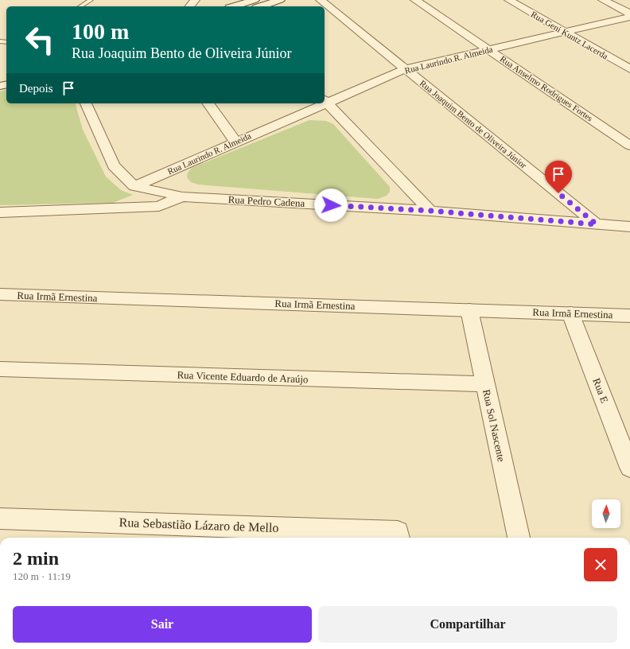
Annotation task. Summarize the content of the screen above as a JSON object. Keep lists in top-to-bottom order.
{
  "streets": {
    "street": [
      "Rua Geni Kuntz Lacerda",
      "Rua Laurindo R. Almeida",
      "Rua Anselmo Rodrigues Fortes",
      "Rua Joaquim Bento de Oliveira Júnior",
      "Rua Pedro Cadena",
      "Rua Irmã Ernestina",
      "Rua Vicente Eduardo de Araújo",
      "Rua E",
      "Rua Sol Nascente",
      "Rua Sebastião Lázaro de Mello"
    ]
  },
  "crossings": [
    ["Rua Geni Kuntz Lacerda", "Rua Laurindo R. Almeida"],
    ["Rua Laurindo R. Almeida", "Rua Anselmo Rodrigues Fortes"],
    ["Rua Laurindo R. Almeida", "Rua Joaquim Bento de Oliveira Júnior"],
    ["Rua Joaquim Bento de Oliveira Júnior", "Rua Pedro Cadena"],
    ["Rua Irmã Ernestina", "Rua E"],
    ["Rua Irmã Ernestina", "Rua Sol Nascente"],
    ["Rua Vicente Eduardo de Araújo", "Rua Sol Nascente"]
  ],
  "north": "top",
  "page": {
    "turn": ["100 m", "Rua Joaquim Bento de Oliveira Júnior"],
    "then": "Depois",
    "heading": ["2 min", "120 m · 11:19"],
    "buttons": ["Sair", "Compartilhar"]
  }
}
